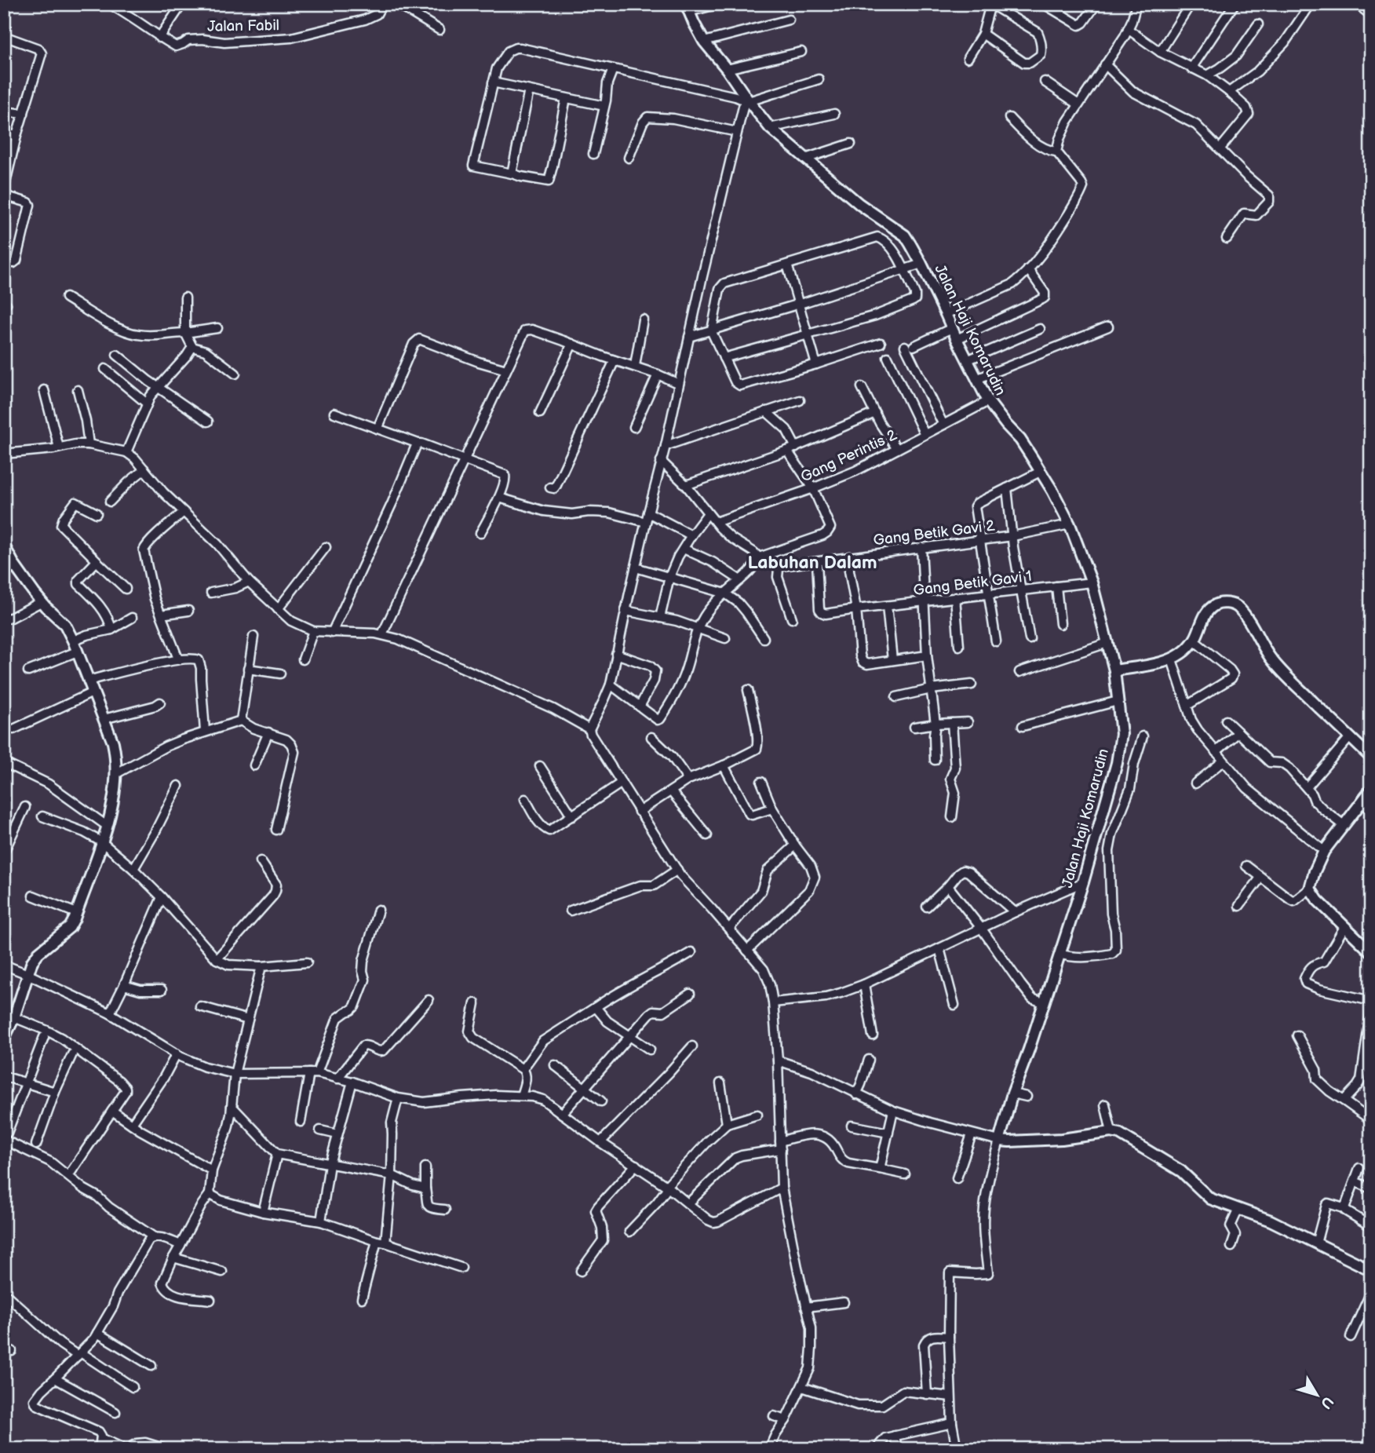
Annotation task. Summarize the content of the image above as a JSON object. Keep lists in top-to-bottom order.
{
  "streets": {
    "street": [
      "Jalan Fabil",
      "Jalan Haji Komarudin",
      "Gang Perintis 2",
      "Gang Betik Gavi 2",
      "Gang Betik Gavi 1"
    ]
  },
  "crossings": [
    ["Jalan Haji Komarudin", "Gang Perintis 2"],
    ["Jalan Haji Komarudin", "Gang Betik Gavi 2"],
    ["Jalan Haji Komarudin", "Gang Betik Gavi 1"],
    ["Gang Betik Gavi 2", "Gang Betik Gavi 1"]
  ],
  "districts": ["Labuhan Dalam"],
  "north": "bottom right"
}
